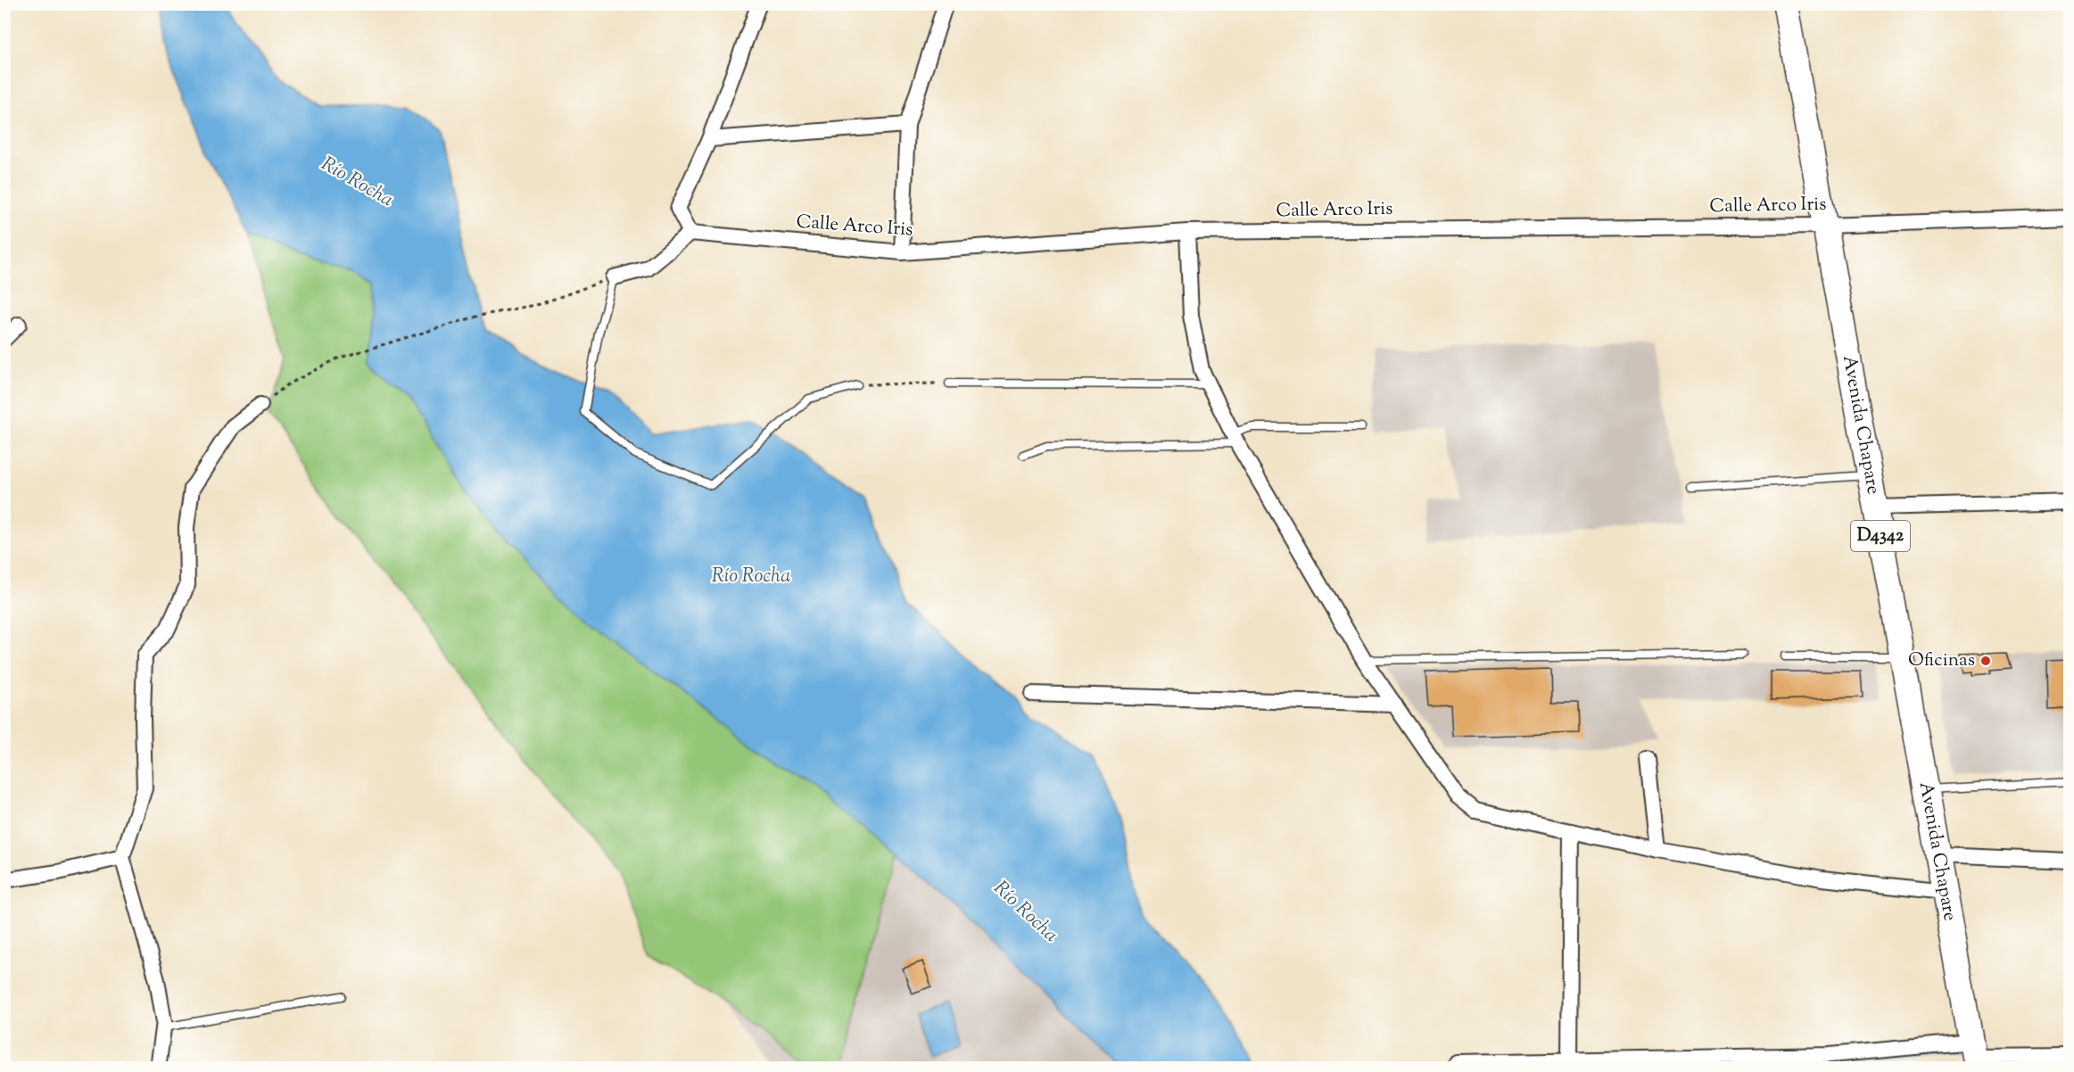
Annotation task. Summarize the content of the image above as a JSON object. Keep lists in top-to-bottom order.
{
  "streets": {
    "main road": ["Avenida Chapare", "D4342"],
    "street": ["Calle Arco Iris"]
  },
  "crossings": [
    ["Calle Arco Iris", "Avenida Chapare"]
  ],
  "water": ["Río Rocha"],
  "places": ["Oficinas"]
}
